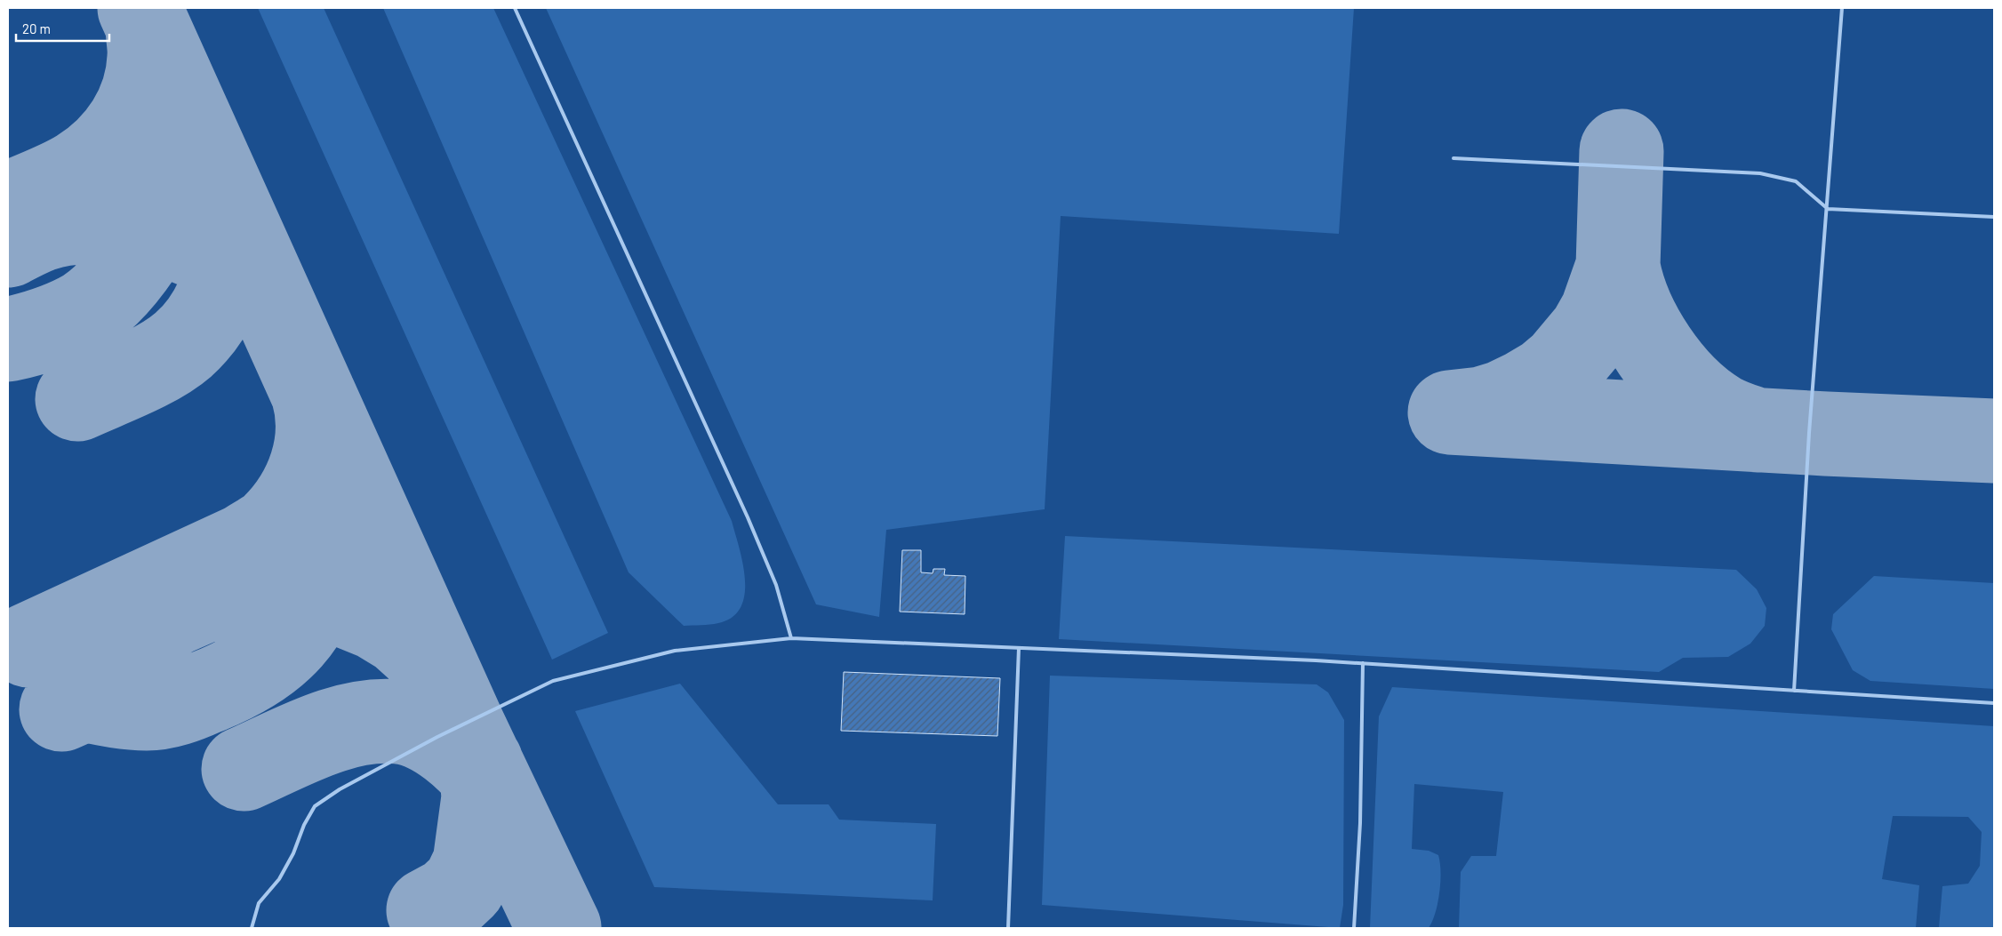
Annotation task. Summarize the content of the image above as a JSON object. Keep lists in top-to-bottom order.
{
  "scale_bar": "20 m"
}
